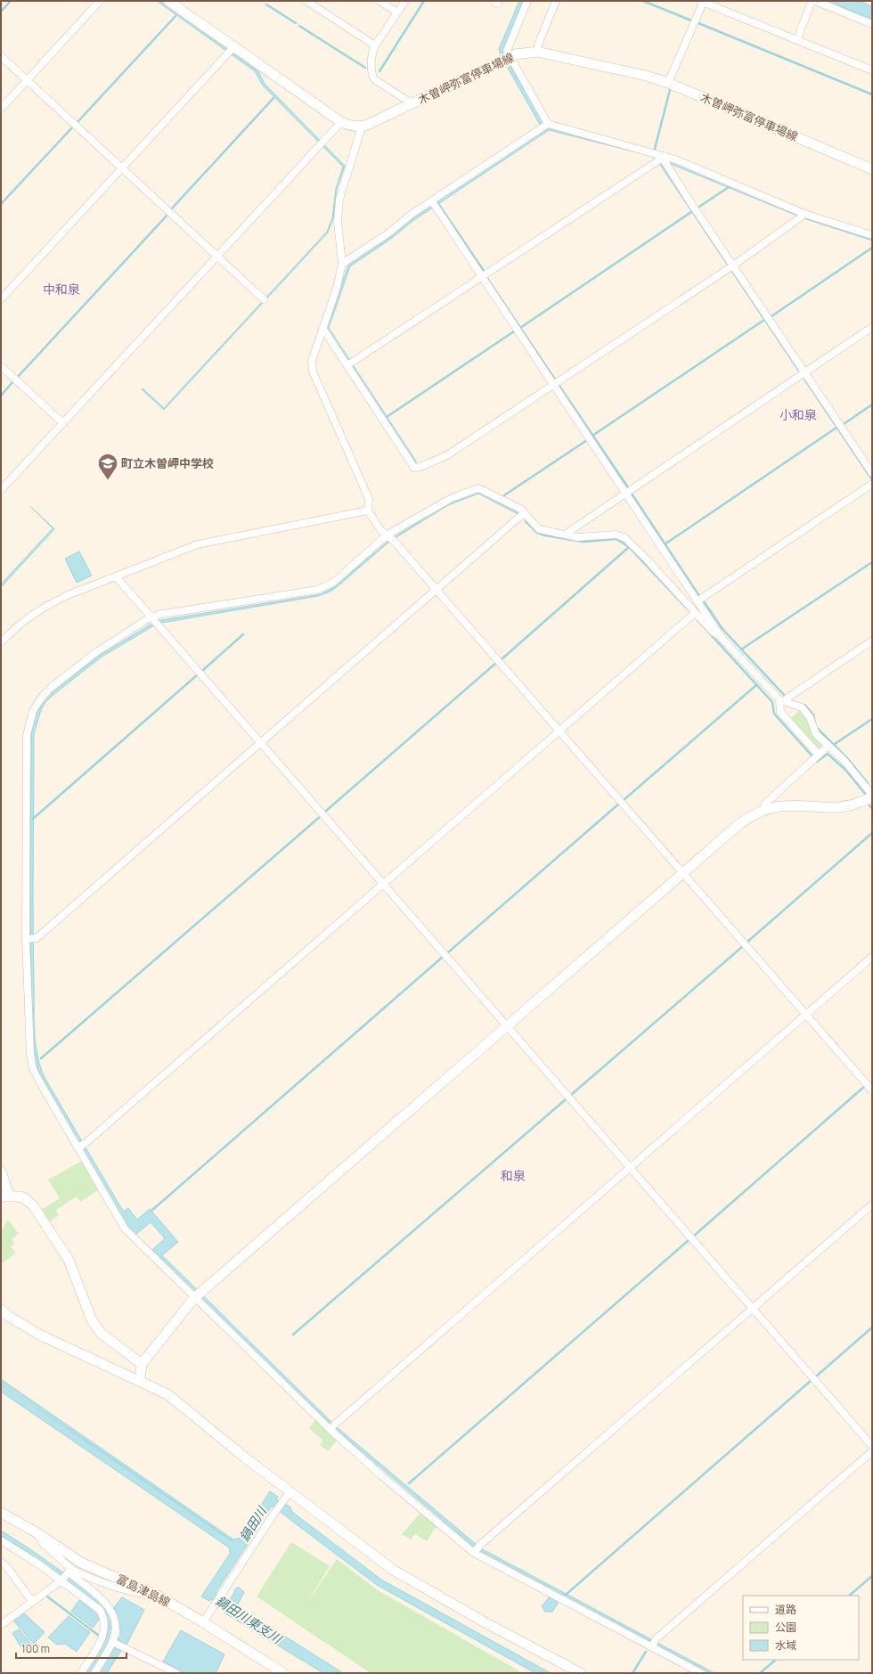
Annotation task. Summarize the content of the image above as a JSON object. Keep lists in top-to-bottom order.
{
  "streets": {
    "street": ["木曽岬弥富停車場線", "富島津島線"]
  },
  "districts": ["中和泉", "小和泉", "和泉"],
  "water": ["鍋田川", "鍋田川東支川"],
  "places": {
    "school or university": ["町立木曽岬中学校"]
  },
  "legend": ["道路", "公園", "水域"],
  "scale_bar": "100 m"
}
